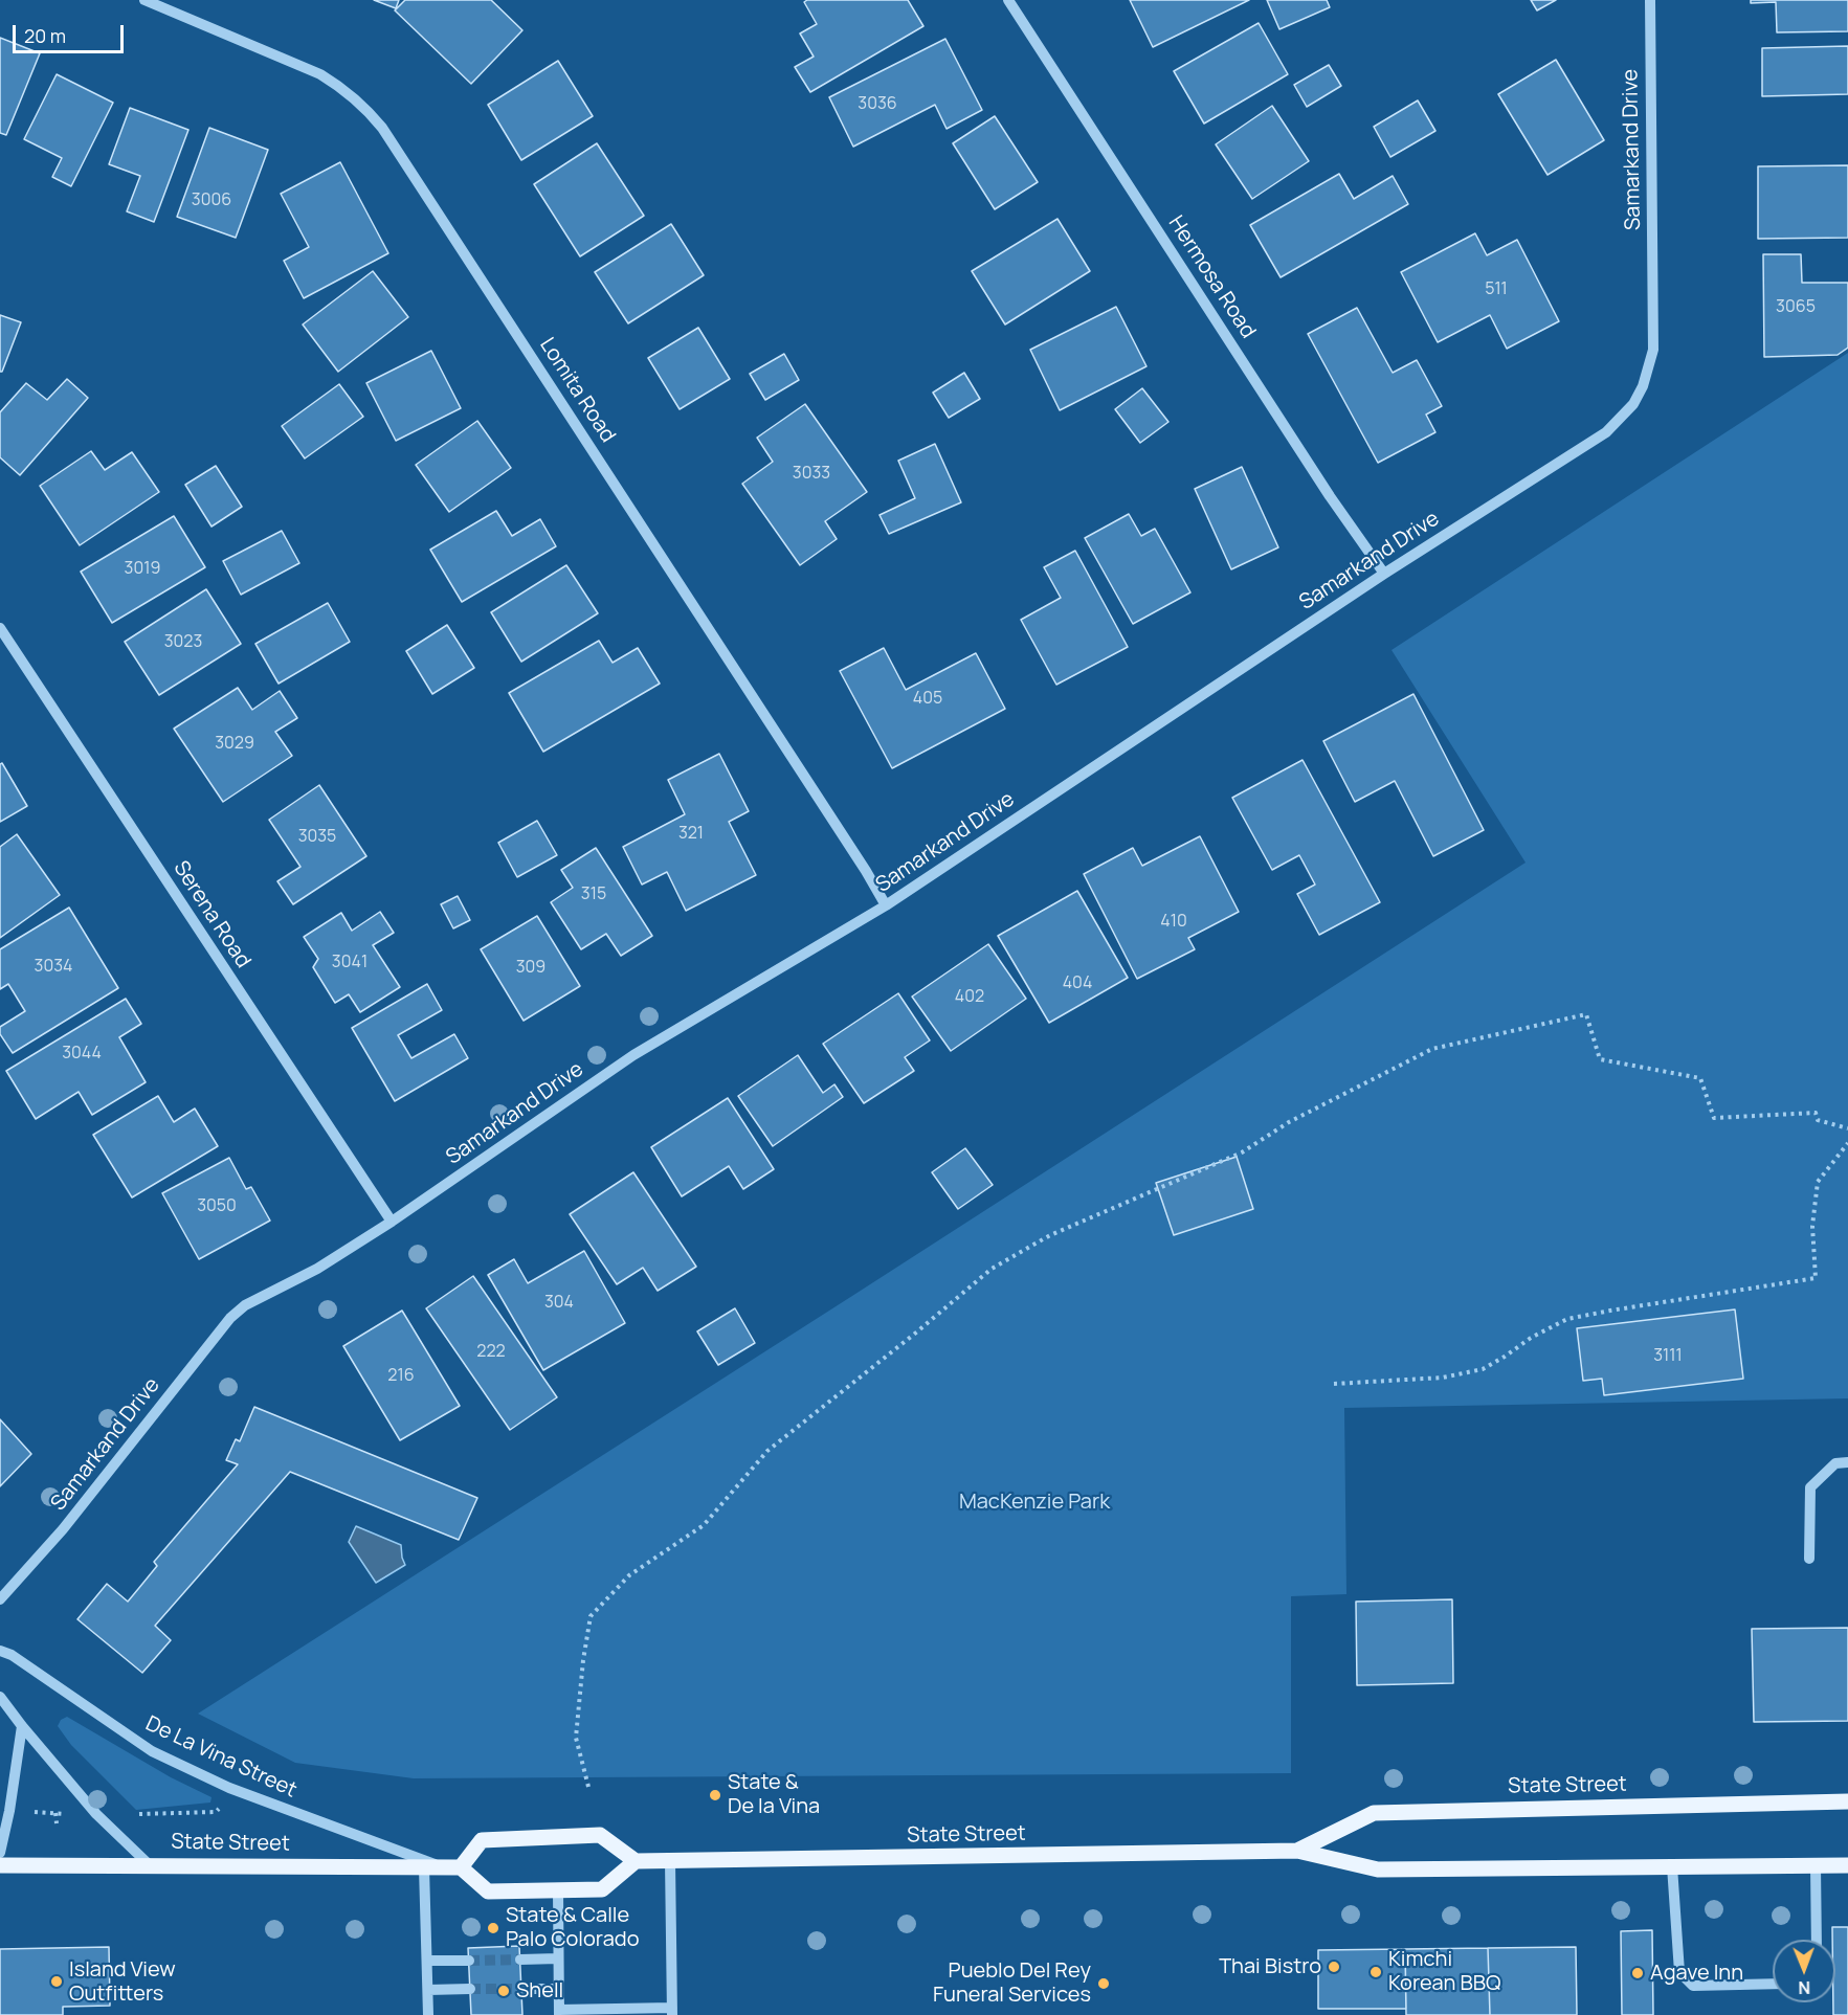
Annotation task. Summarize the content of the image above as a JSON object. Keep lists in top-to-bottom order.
{
  "streets": {
    "main road": ["State Street"],
    "street": [
      "Samarkand Drive",
      "Hermosa Road",
      "Lomita Road",
      "Serena Road",
      "De La Vina Street"
    ]
  },
  "crossings": [
    ["Samarkand Drive", "Hermosa Road"],
    ["Samarkand Drive", "Lomita Road"],
    ["Samarkand Drive", "Serena Road"],
    ["De La Vina Street", "State Street"]
  ],
  "parks": ["MacKenzie Park"],
  "places": [
    "State & De la Vina",
    "State & Calle Palo Colorado",
    "Thai Bistro",
    "Kimchi Korean BBQ",
    "Agave Inn",
    "Island View Outfitters",
    "Pueblo Del Rey Funeral Services",
    "Shell"
  ],
  "house_numbers": [
    "3036",
    "3006",
    "511",
    "3065",
    "3033",
    "3019",
    "3023",
    "405",
    "3029",
    "321",
    "3035",
    "315",
    "410",
    "3041",
    "3034",
    "309",
    "404",
    "402",
    "3044",
    "3050",
    "304",
    "222",
    "3111",
    "216"
  ],
  "scale_bar": "20 m",
  "north": "bottom"
}
